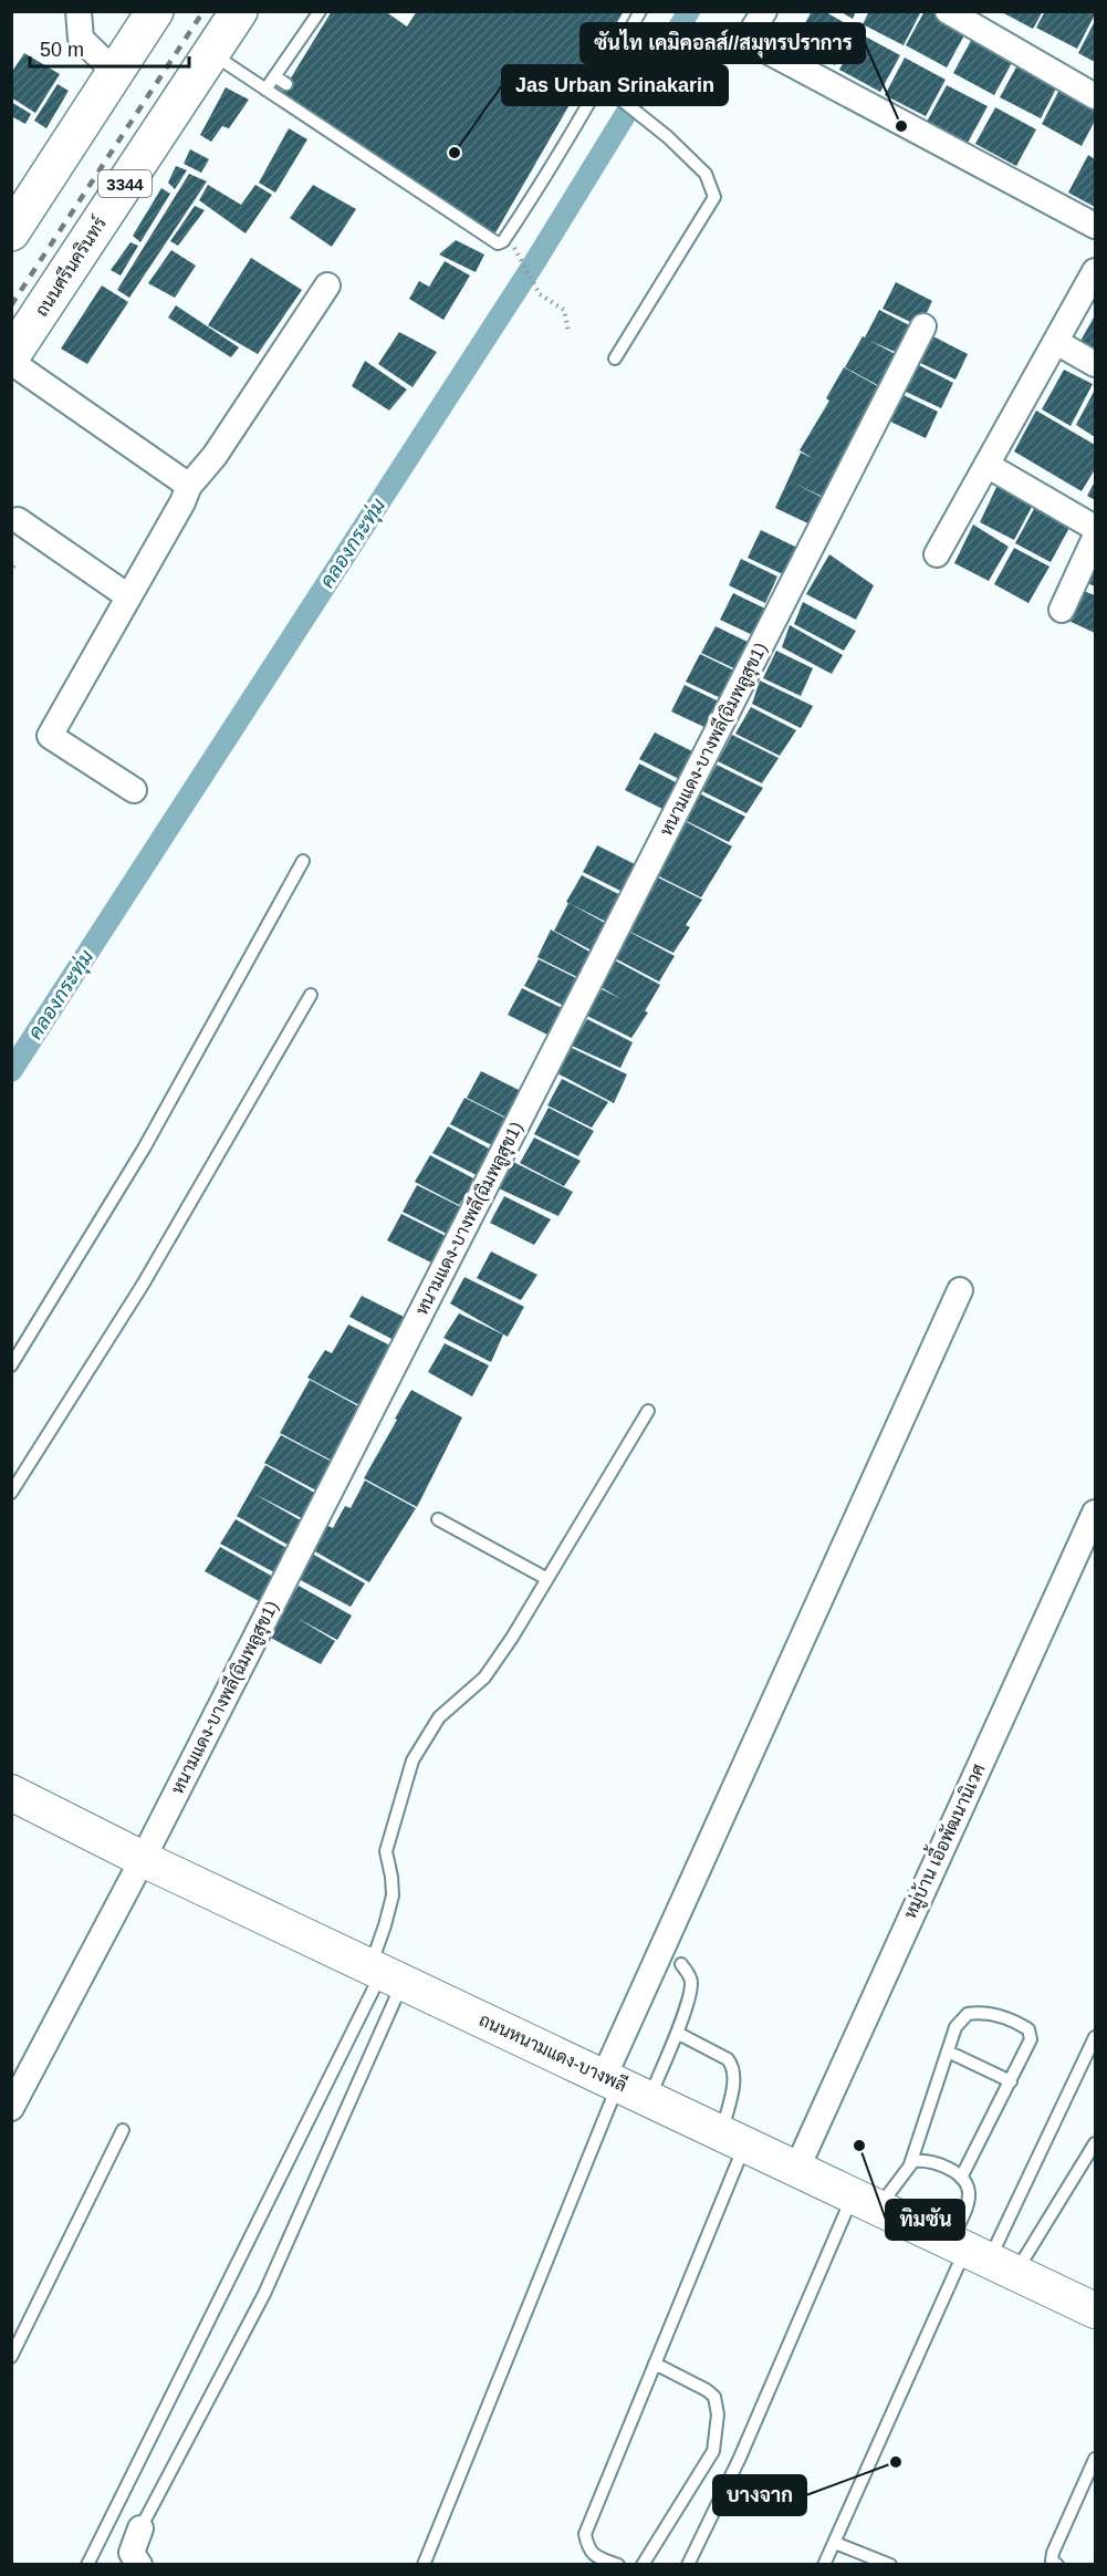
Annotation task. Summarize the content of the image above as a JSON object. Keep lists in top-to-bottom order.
{
  "streets": {
    "main road": ["3344", "ถนนศรีนครินทร์", "ถนนหนามแดง-บางพลี"],
    "street": ["หนามแดง-บางพลี(ฉิมพลูสุข1)", "หมู่บ้าน เอื้อพัฒนานิเวศ"]
  },
  "crossings": [
    ["หนามแดง-บางพลี(ฉิมพลูสุข1)", "ถนนหนามแดง-บางพลี"],
    ["หมู่บ้าน เอื้อพัฒนานิเวศ", "ถนนหนามแดง-บางพลี"]
  ],
  "water": ["คลองกระทุ่ม"],
  "places": [
    "ซันไท เคมิคอลส์//สมุทรปราการ",
    "Jas Urban Srinakarin",
    "ทิมซัน",
    "บางจาก"
  ],
  "scale_bar": "50 m"
}
